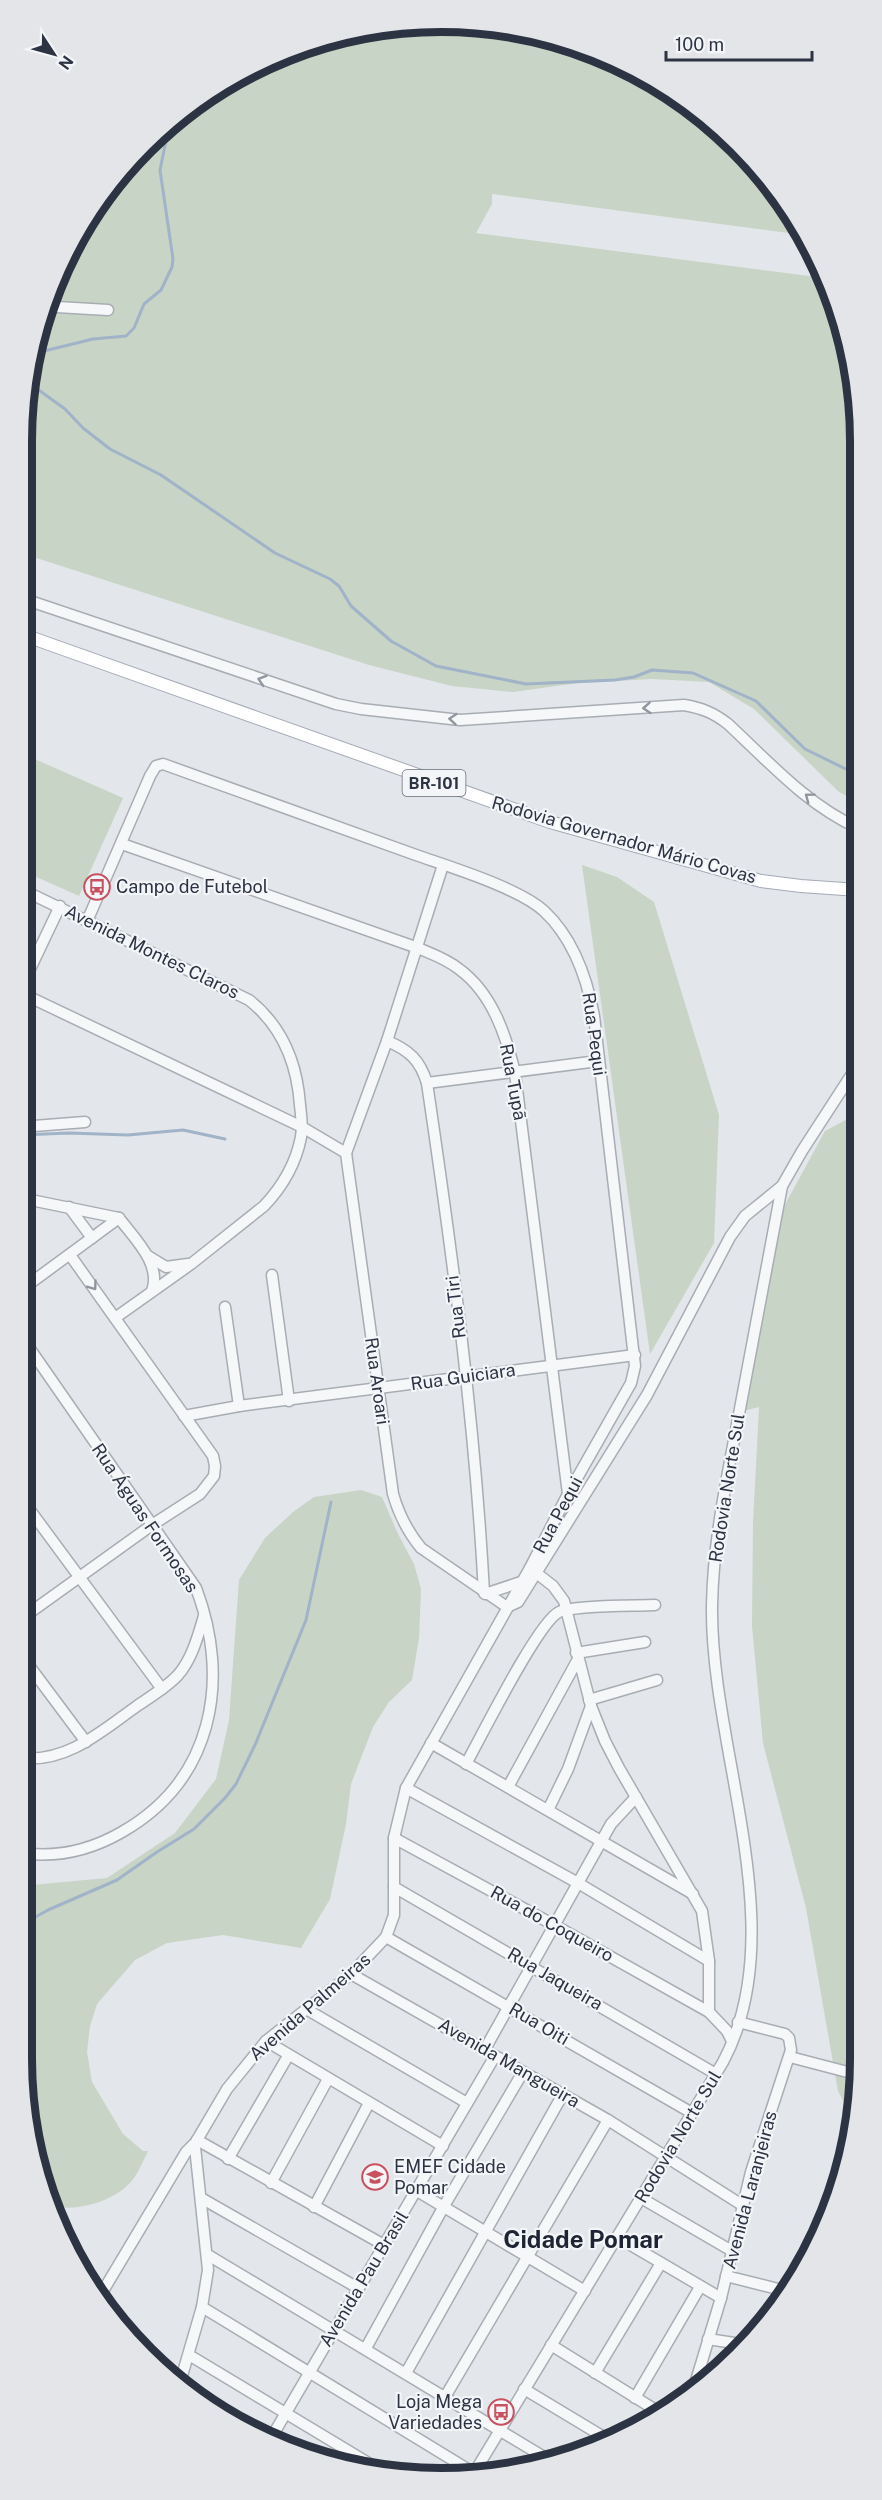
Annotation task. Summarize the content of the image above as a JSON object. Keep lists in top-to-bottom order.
{
  "streets": {
    "main road": ["BR-101", "Rodovia Governador Mário Covas"],
    "street": [
      "Avenida Montes Claros",
      "Rua Pequi",
      "Rua Tupã",
      "Rua Tiri",
      "Rua Guiciara",
      "Rua Aroari",
      "Rodovia Norte Sul",
      "Rua Águas Formosas",
      "Rua do Coqueiro",
      "Rua Jaqueira",
      "Avenida Palmeiras",
      "Rua Oiti",
      "Avenida Mangueira",
      "Avenida Laranjeiras",
      "Avenida Pau Brasil"
    ]
  },
  "crossings": [
    ["Rua Pequi", "Rua Tupã"],
    ["Rua Pequi", "Rua Guiciara"],
    ["Rua Tupã", "Rua Guiciara"],
    ["Rua Tiri", "Rua Guiciara"],
    ["Rua Tiri", "Rua Aroari"],
    ["Rua Guiciara", "Rua Aroari"],
    ["Rua Aroari", "Avenida Palmeiras"],
    ["Rodovia Norte Sul", "Rua Jaqueira"],
    ["Rodovia Norte Sul", "Rua Oiti"],
    ["Rodovia Norte Sul", "Avenida Mangueira"],
    ["Rua do Coqueiro", "Avenida Palmeiras"],
    ["Rua Jaqueira", "Avenida Palmeiras"],
    ["Avenida Palmeiras", "Rua Oiti"],
    ["Avenida Palmeiras", "Avenida Mangueira"],
    ["Avenida Mangueira", "Avenida Laranjeiras"],
    ["Avenida Mangueira", "Avenida Pau Brasil"]
  ],
  "districts": ["Cidade Pomar"],
  "places": {
    "bus stop": ["Campo de Futebol", "Loja Mega Variedades"],
    "school or university": ["EMEF Cidade Pomar"]
  },
  "scale_bar": "100 m",
  "north": "bottom right"
}
